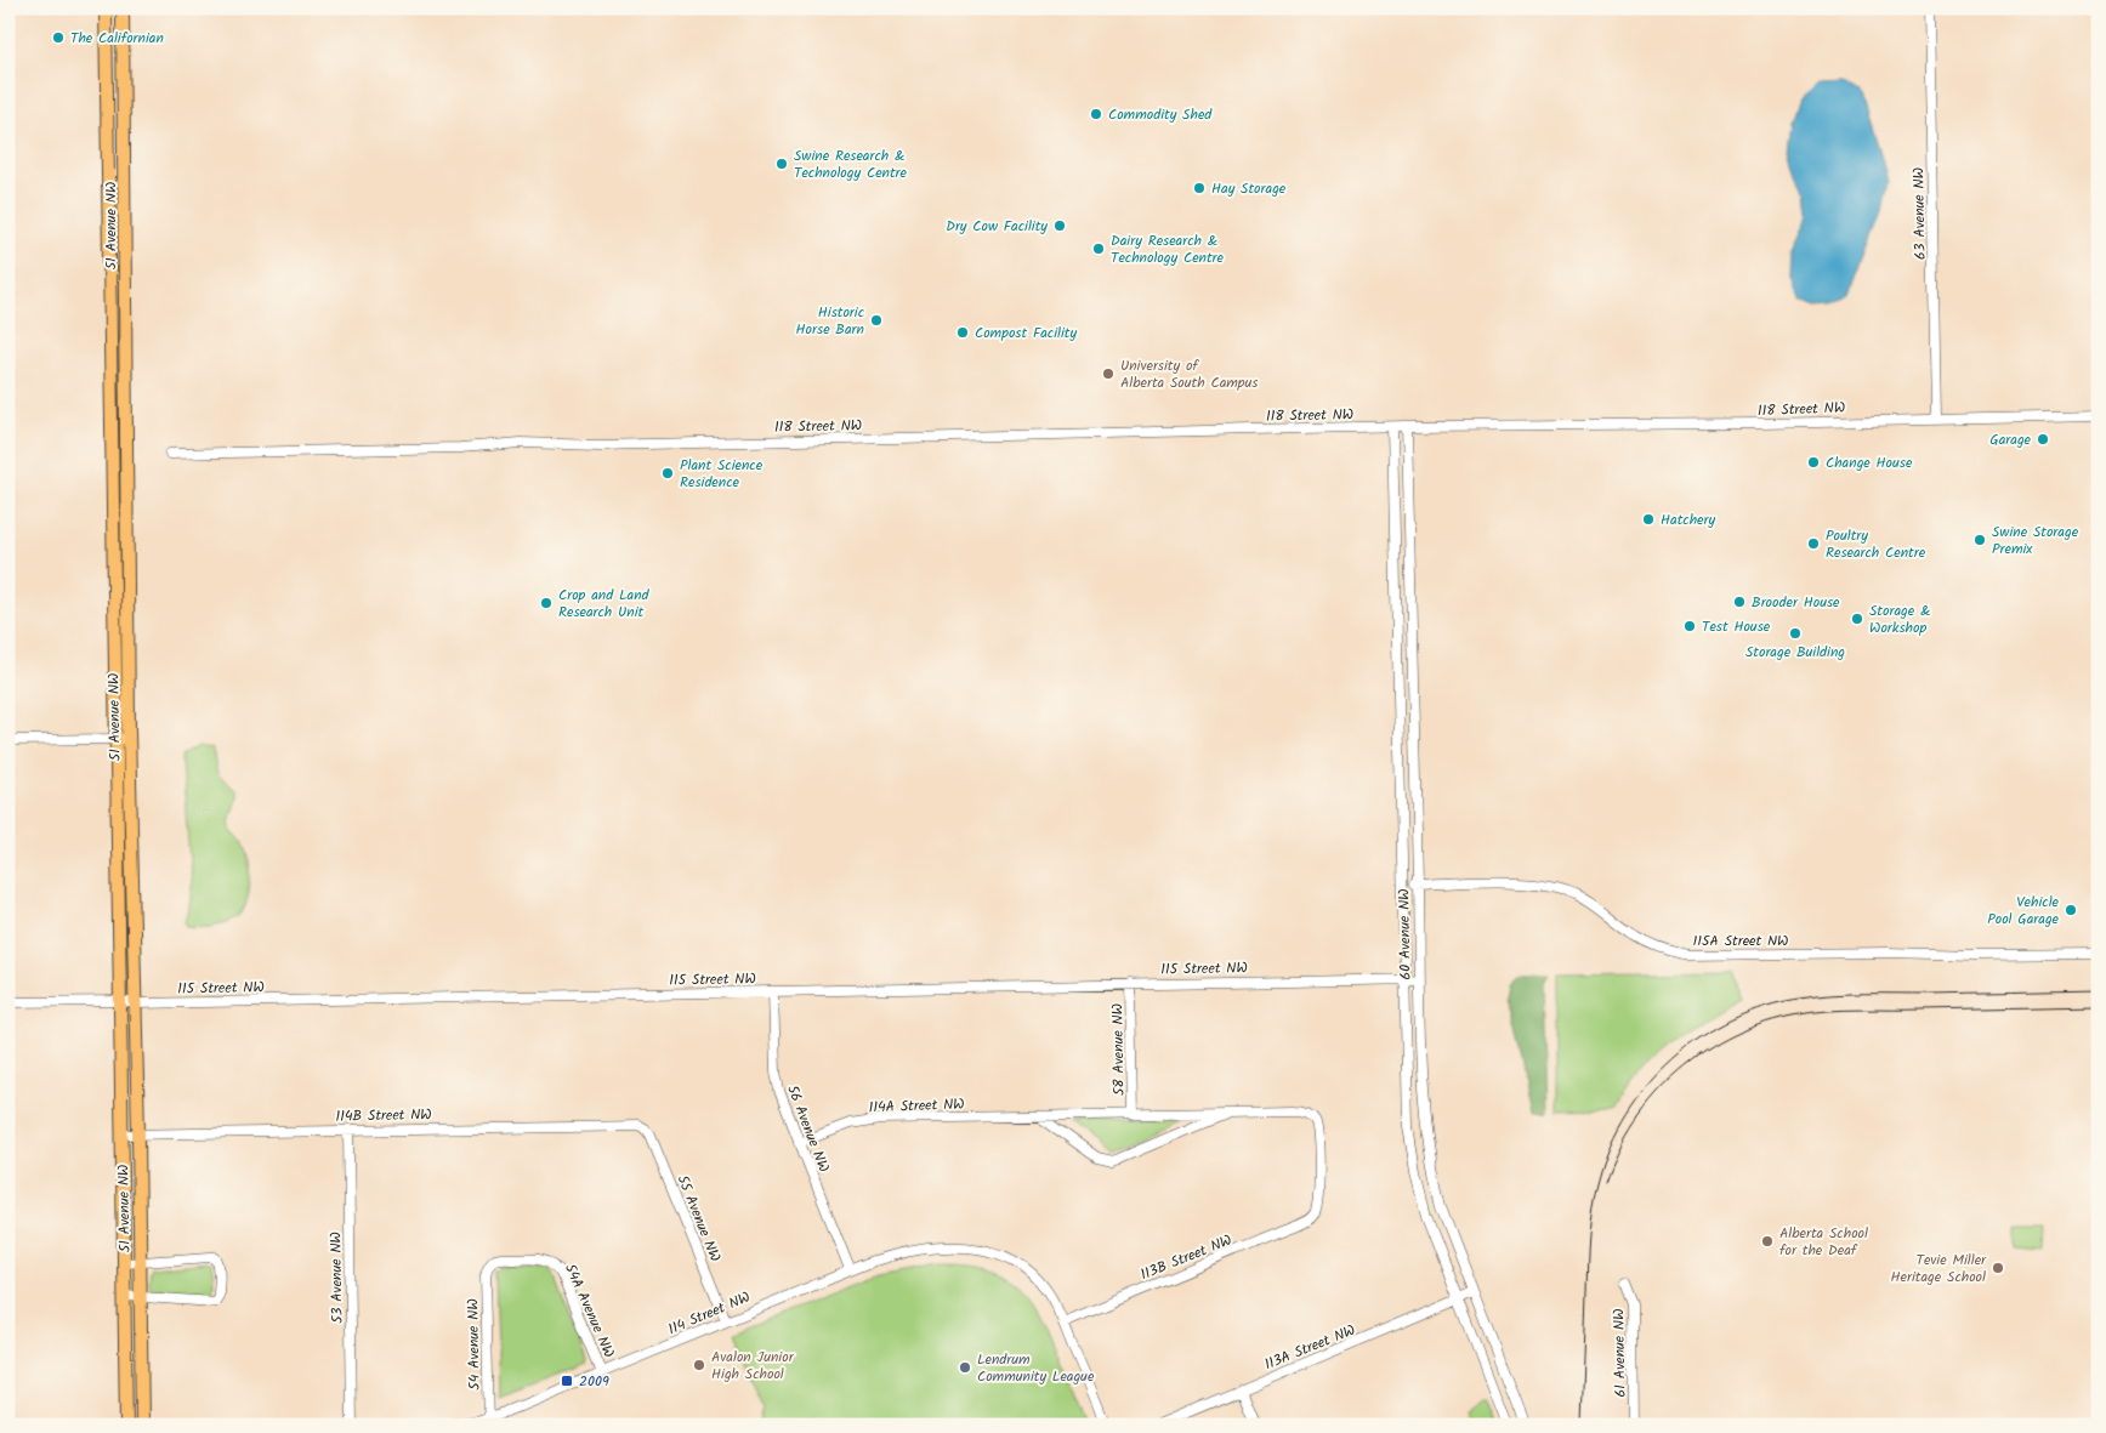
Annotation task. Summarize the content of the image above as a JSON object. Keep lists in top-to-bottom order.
{
  "streets": {
    "main road": ["51 Avenue NW"],
    "street": [
      "63 Avenue NW",
      "118 Street NW",
      "60 Avenue NW",
      "115A Street NW",
      "115 Street NW",
      "58 Avenue NW",
      "114A Street NW",
      "114B Street NW",
      "56 Avenue NW",
      "55 Avenue NW",
      "113B Street NW",
      "53 Avenue NW",
      "54A Avenue NW",
      "114 Street NW",
      "54 Avenue NW",
      "113A Street NW",
      "61 Avenue NW"
    ]
  },
  "crossings": [
    ["63 Avenue NW", "118 Street NW"],
    ["51 Avenue NW", "115 Street NW"],
    ["51 Avenue NW", "114B Street NW"],
    ["118 Street NW", "60 Avenue NW"],
    ["60 Avenue NW", "115A Street NW"],
    ["60 Avenue NW", "115 Street NW"],
    ["60 Avenue NW", "113A Street NW"],
    ["115 Street NW", "58 Avenue NW"],
    ["115 Street NW", "56 Avenue NW"],
    ["58 Avenue NW", "114A Street NW"],
    ["114A Street NW", "56 Avenue NW"],
    ["114A Street NW", "113B Street NW"],
    ["114B Street NW", "55 Avenue NW"],
    ["114B Street NW", "53 Avenue NW"],
    ["56 Avenue NW", "114 Street NW"],
    ["55 Avenue NW", "114 Street NW"],
    ["113B Street NW", "114 Street NW"],
    ["54A Avenue NW", "114 Street NW"],
    ["54A Avenue NW", "54 Avenue NW"],
    ["114 Street NW", "54 Avenue NW"]
  ],
  "places": {
    "other": [
      "The Californian",
      "Commodity Shed",
      "Swine Research & Technology Centre",
      "Hay Storage",
      "Dry Cow Facility",
      "Dairy Research & Technology Centre",
      "Historic Horse Barn",
      "Compost Facility",
      "University of Alberta South Campus",
      "Garage",
      "Change House",
      "Plant Science Residence",
      "Hatchery",
      "Swine Storage Premix",
      "Poultry Research Centre",
      "Brooder House",
      "Crop and Land Research Unit",
      "Storage & Workshop",
      "Test House",
      "Storage Building",
      "Vehicle Pool Garage",
      "Alberta School for the Deaf",
      "Tevie Miller Heritage School",
      "Avalon Junior High School",
      "Lendrum Community League"
    ],
    "transit": ["2009"]
  }
}
